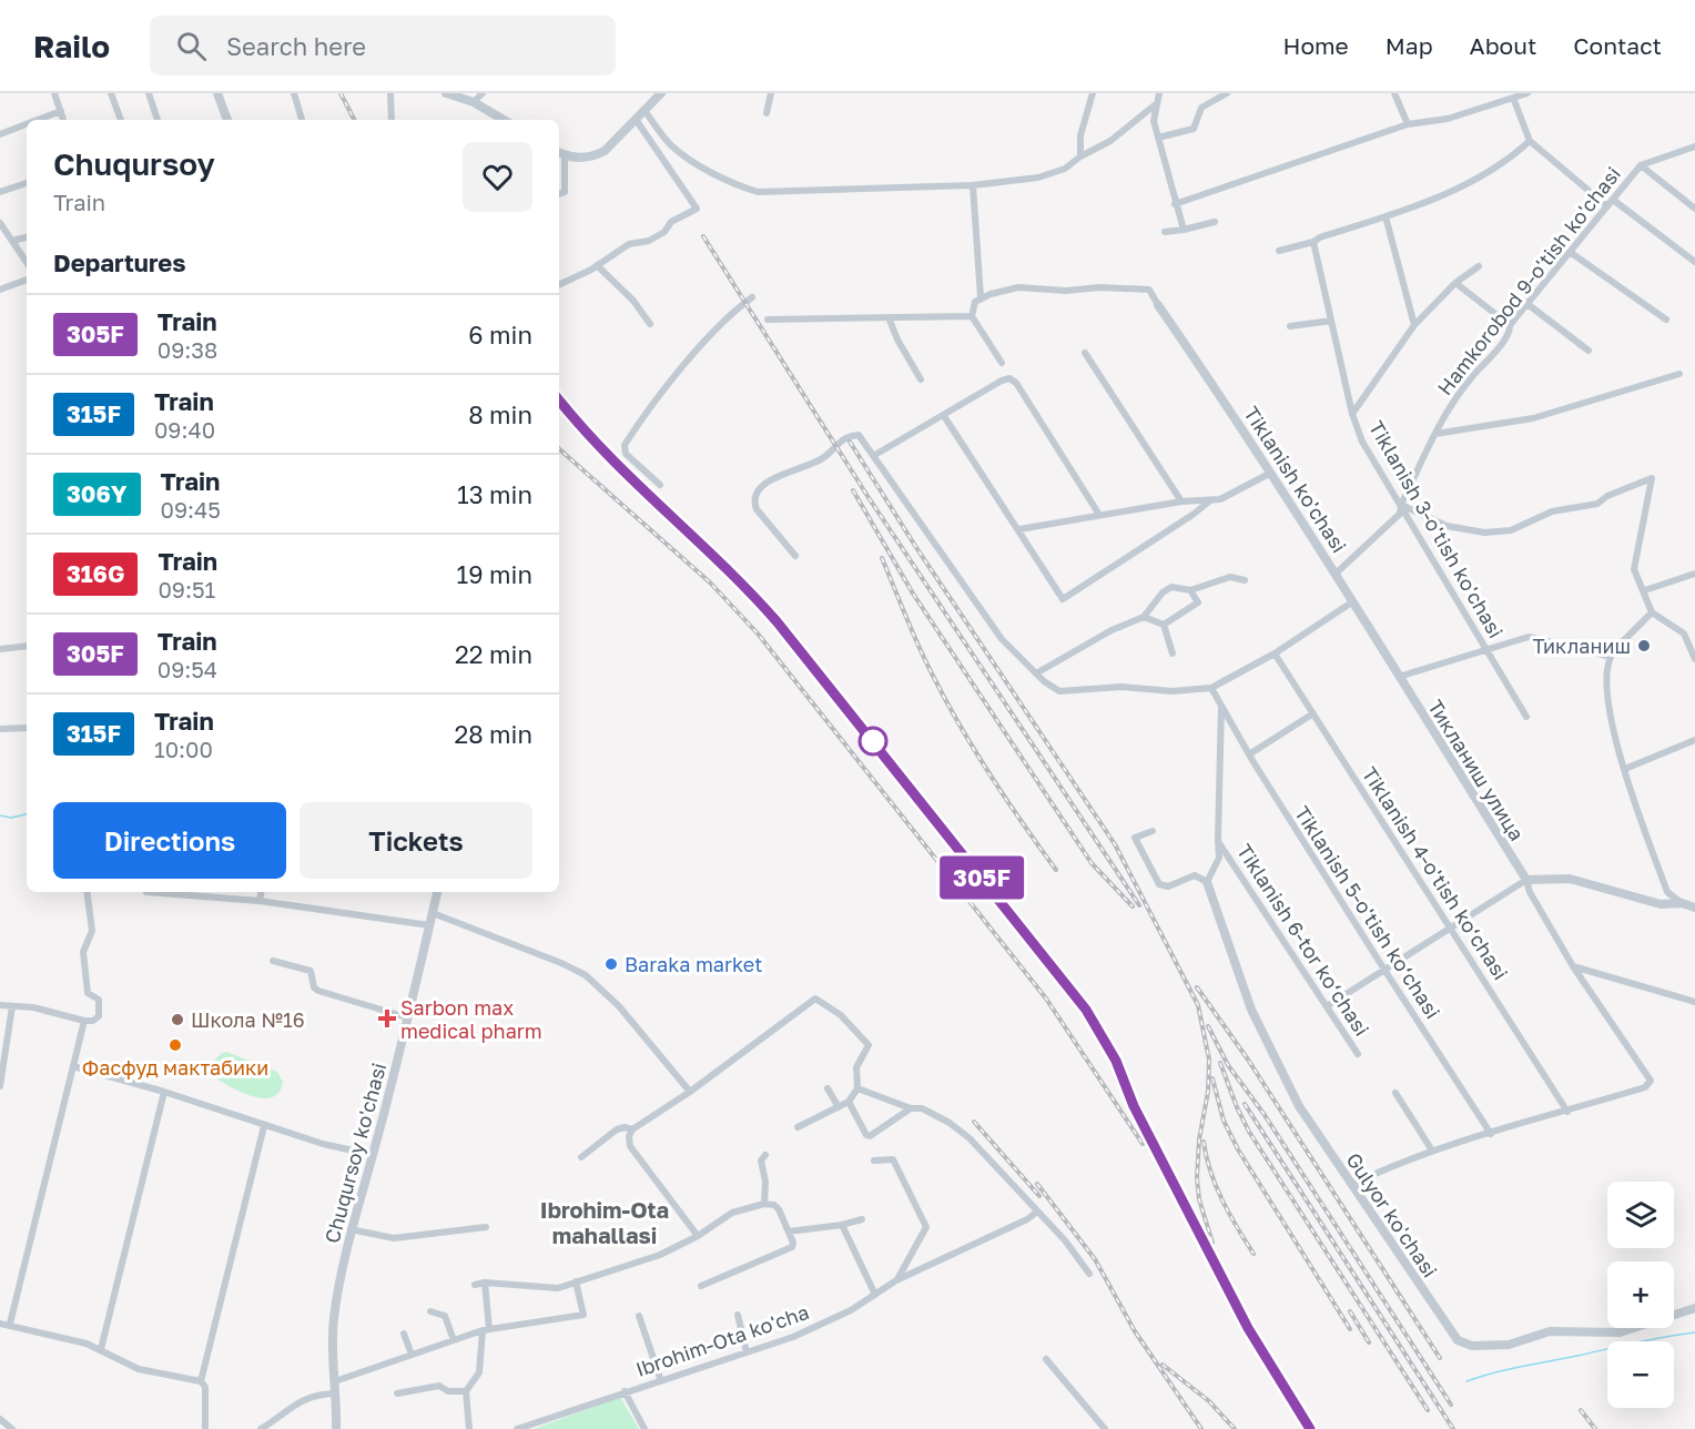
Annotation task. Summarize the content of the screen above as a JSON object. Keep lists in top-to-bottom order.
{
  "streets": {
    "street": [
      "Hamkorobod 9-o'tish ko'chasi",
      "Tiklanish ko'chasi",
      "Tiklanish 3-o'tish ko'chasi",
      "Тикланиш улица",
      "Tiklanish 4-o'tish ko‘chasi",
      "Tiklanish 5-o'tish ko‘chasi",
      "Tiklanish 6-tor ko‘chasi",
      "Chuqursoy ko'chasi",
      "Gulyor ko'chasi",
      "Ibrohim-Ota ko'cha"
    ]
  },
  "crossings": [
    ["Hamkorobod 9-o'tish ko'chasi", "Tiklanish ko'chasi"],
    ["Hamkorobod 9-o'tish ko'chasi", "Tiklanish 3-o'tish ko'chasi"],
    ["Tiklanish ko'chasi", "Тикланиш улица"],
    ["Tiklanish 5-o'tish ko‘chasi", "Tiklanish 6-tor ko‘chasi"]
  ],
  "districts": ["Ibrohim-Ota mahallasi"],
  "places": {
    "other": [
      "Тикланиш",
      "Baraka market",
      "Школа №16",
      "Фасфуд мактабики"
    ],
    "health": ["Sarbon max medical pharm"]
  },
  "page": {
    "header": "Railo",
    "search": "Search here",
    "nav": [
      "Home",
      "Map",
      "About",
      "Contact"
    ],
    "on_map": "305F",
    "heading": [
      ["Chuqursoy", "Train"],
      "Departures"
    ],
    "list": [
      {
        "mark": "305F",
        "name": "Train",
        "note": "09:38",
        "value": "6 min"
      },
      {
        "mark": "315F",
        "name": "Train",
        "note": "09:40",
        "value": "8 min"
      },
      {
        "mark": "306Y",
        "name": "Train",
        "note": "09:45",
        "value": "13 min"
      },
      {
        "mark": "316G",
        "name": "Train",
        "note": "09:51",
        "value": "19 min"
      },
      {
        "mark": "305F",
        "name": "Train",
        "note": "09:54",
        "value": "22 min"
      },
      {
        "mark": "315F",
        "name": "Train",
        "note": "10:00",
        "value": "28 min"
      }
    ],
    "buttons": ["Directions", "Tickets"],
    "map_buttons": ["+", "−"]
  }
}
